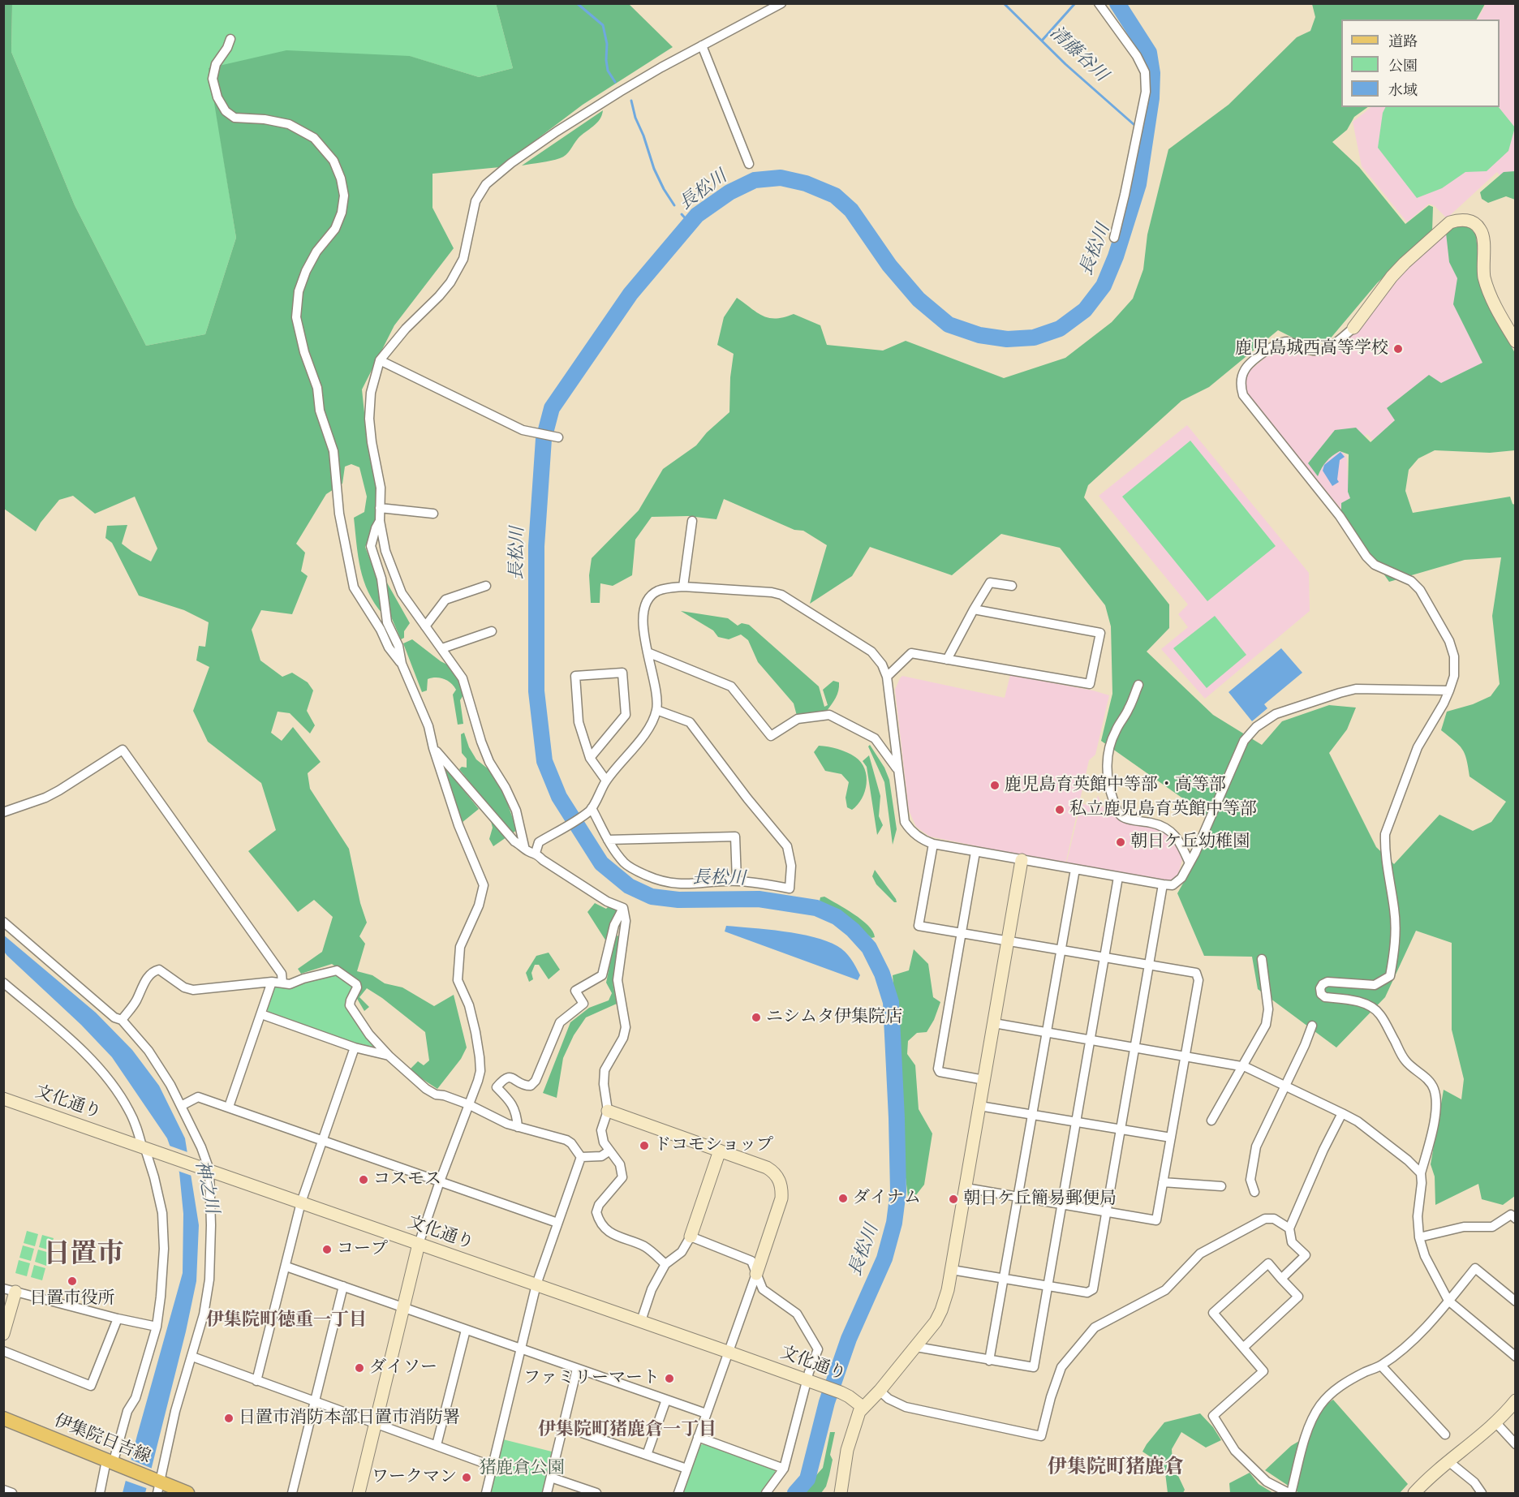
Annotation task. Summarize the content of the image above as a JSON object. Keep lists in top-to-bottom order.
{
  "streets": {
    "main road": ["伊集院日吉線"],
    "street": ["文化通り"]
  },
  "districts": [
    "日置市",
    "伊集院町徳重一丁目",
    "伊集院町猪鹿倉一丁目",
    "伊集院町猪鹿倉"
  ],
  "water": ["清藤谷川", "長松川", "神之川"],
  "parks": ["猪鹿倉公園"],
  "places": [
    "鹿児島城西高等学校",
    "鹿児島育英館中等部・高等部",
    "私立鹿児島育英館中等部",
    "朝日ケ丘幼稚園",
    "ニシムタ伊集院店",
    "ドコモショップ",
    "コスモス",
    "ダイナム",
    "朝日ケ丘簡易郵便局",
    "コープ",
    "日置市役所",
    "ダイソー",
    "ファミリーマート",
    "日置市消防本部日置市消防署",
    "ワークマン"
  ],
  "legend": ["道路", "公園", "水域"]
}
